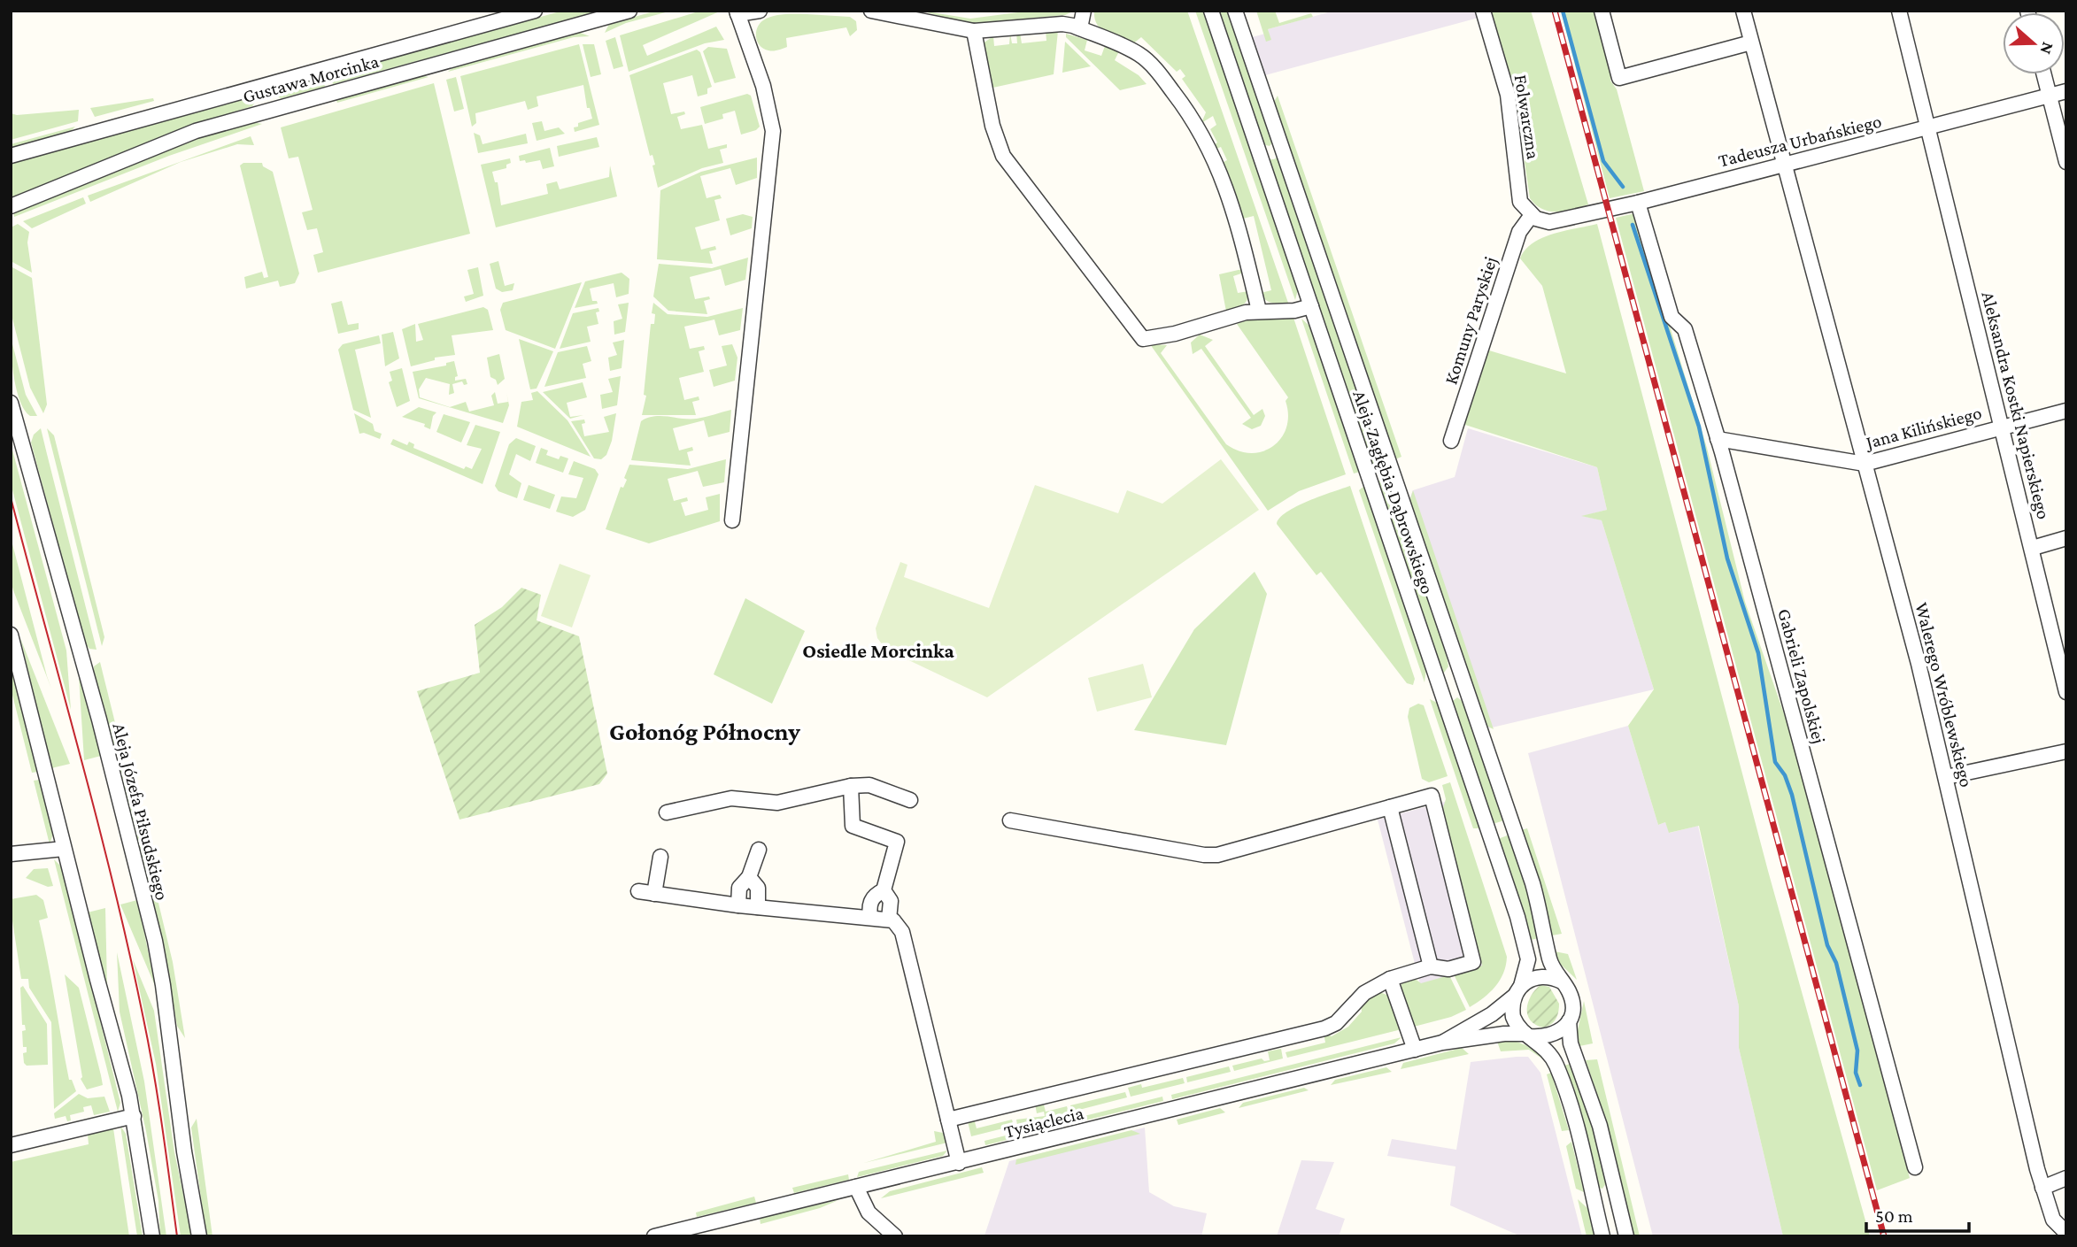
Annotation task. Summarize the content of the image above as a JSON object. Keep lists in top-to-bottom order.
{
  "streets": {
    "street": [
      "Gustawa Morcinka",
      "Folwarczna",
      "Tadeusza Urbańskiego",
      "Komuny Paryskiej",
      "Aleksandra Kostki Napierskiego",
      "Jana Kilińskiego",
      "Aleja Zagłębia Dąbrowskiego",
      "Gabrieli Zapolskiej",
      "Walerego Wróblewskiego",
      "Aleja Józefa Piłsudskiego",
      "Tysiąclecia"
    ]
  },
  "crossings": [
    ["Folwarczna", "Tadeusza Urbańskiego"],
    ["Folwarczna", "Komuny Paryskiej"],
    ["Tadeusza Urbańskiego", "Komuny Paryskiej"],
    ["Tadeusza Urbańskiego", "Aleksandra Kostki Napierskiego"],
    ["Tadeusza Urbańskiego", "Gabrieli Zapolskiej"],
    ["Tadeusza Urbańskiego", "Walerego Wróblewskiego"],
    ["Aleksandra Kostki Napierskiego", "Jana Kilińskiego"],
    ["Jana Kilińskiego", "Gabrieli Zapolskiej"],
    ["Jana Kilińskiego", "Walerego Wróblewskiego"],
    ["Aleja Zagłębia Dąbrowskiego", "Tysiąclecia"]
  ],
  "districts": ["Osiedle Morcinka", "Gołonóg Północny"],
  "scale_bar": "50 m",
  "north": "right"
}
